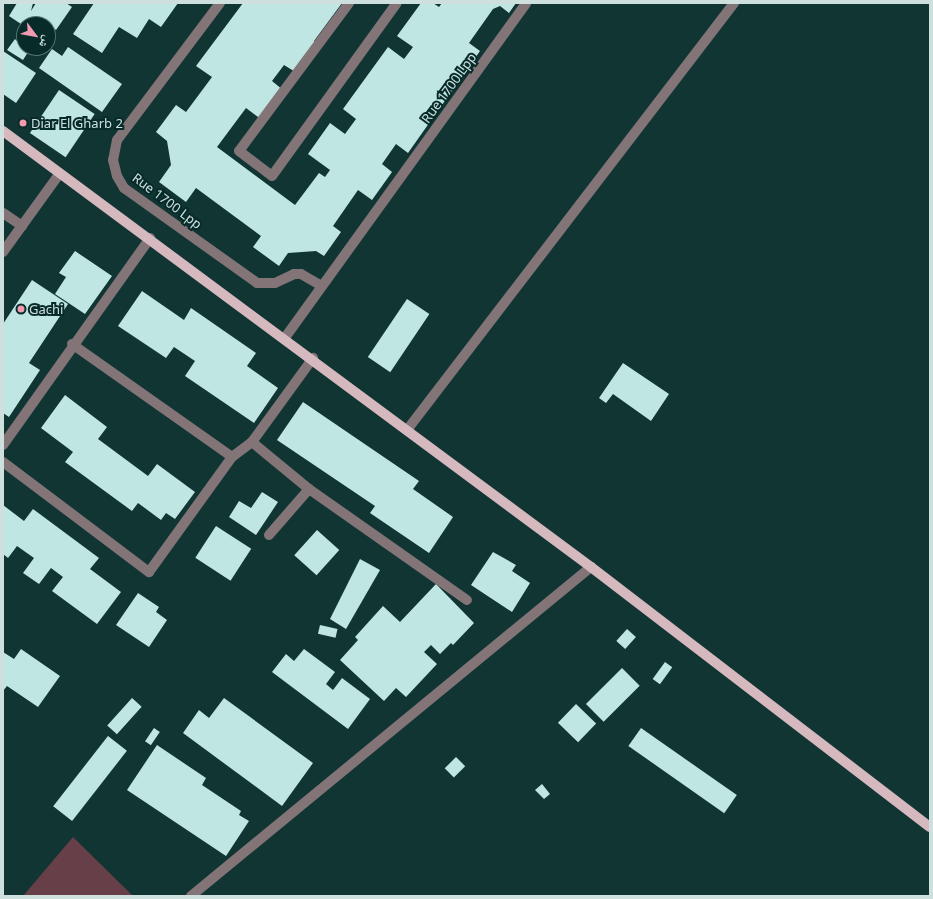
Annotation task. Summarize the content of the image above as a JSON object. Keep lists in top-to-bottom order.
{
  "streets": {
    "street": ["Rue 1700 Lpp"]
  },
  "places": ["Diar El Gharb 2", "Gachi"],
  "north": "bottom right"
}
